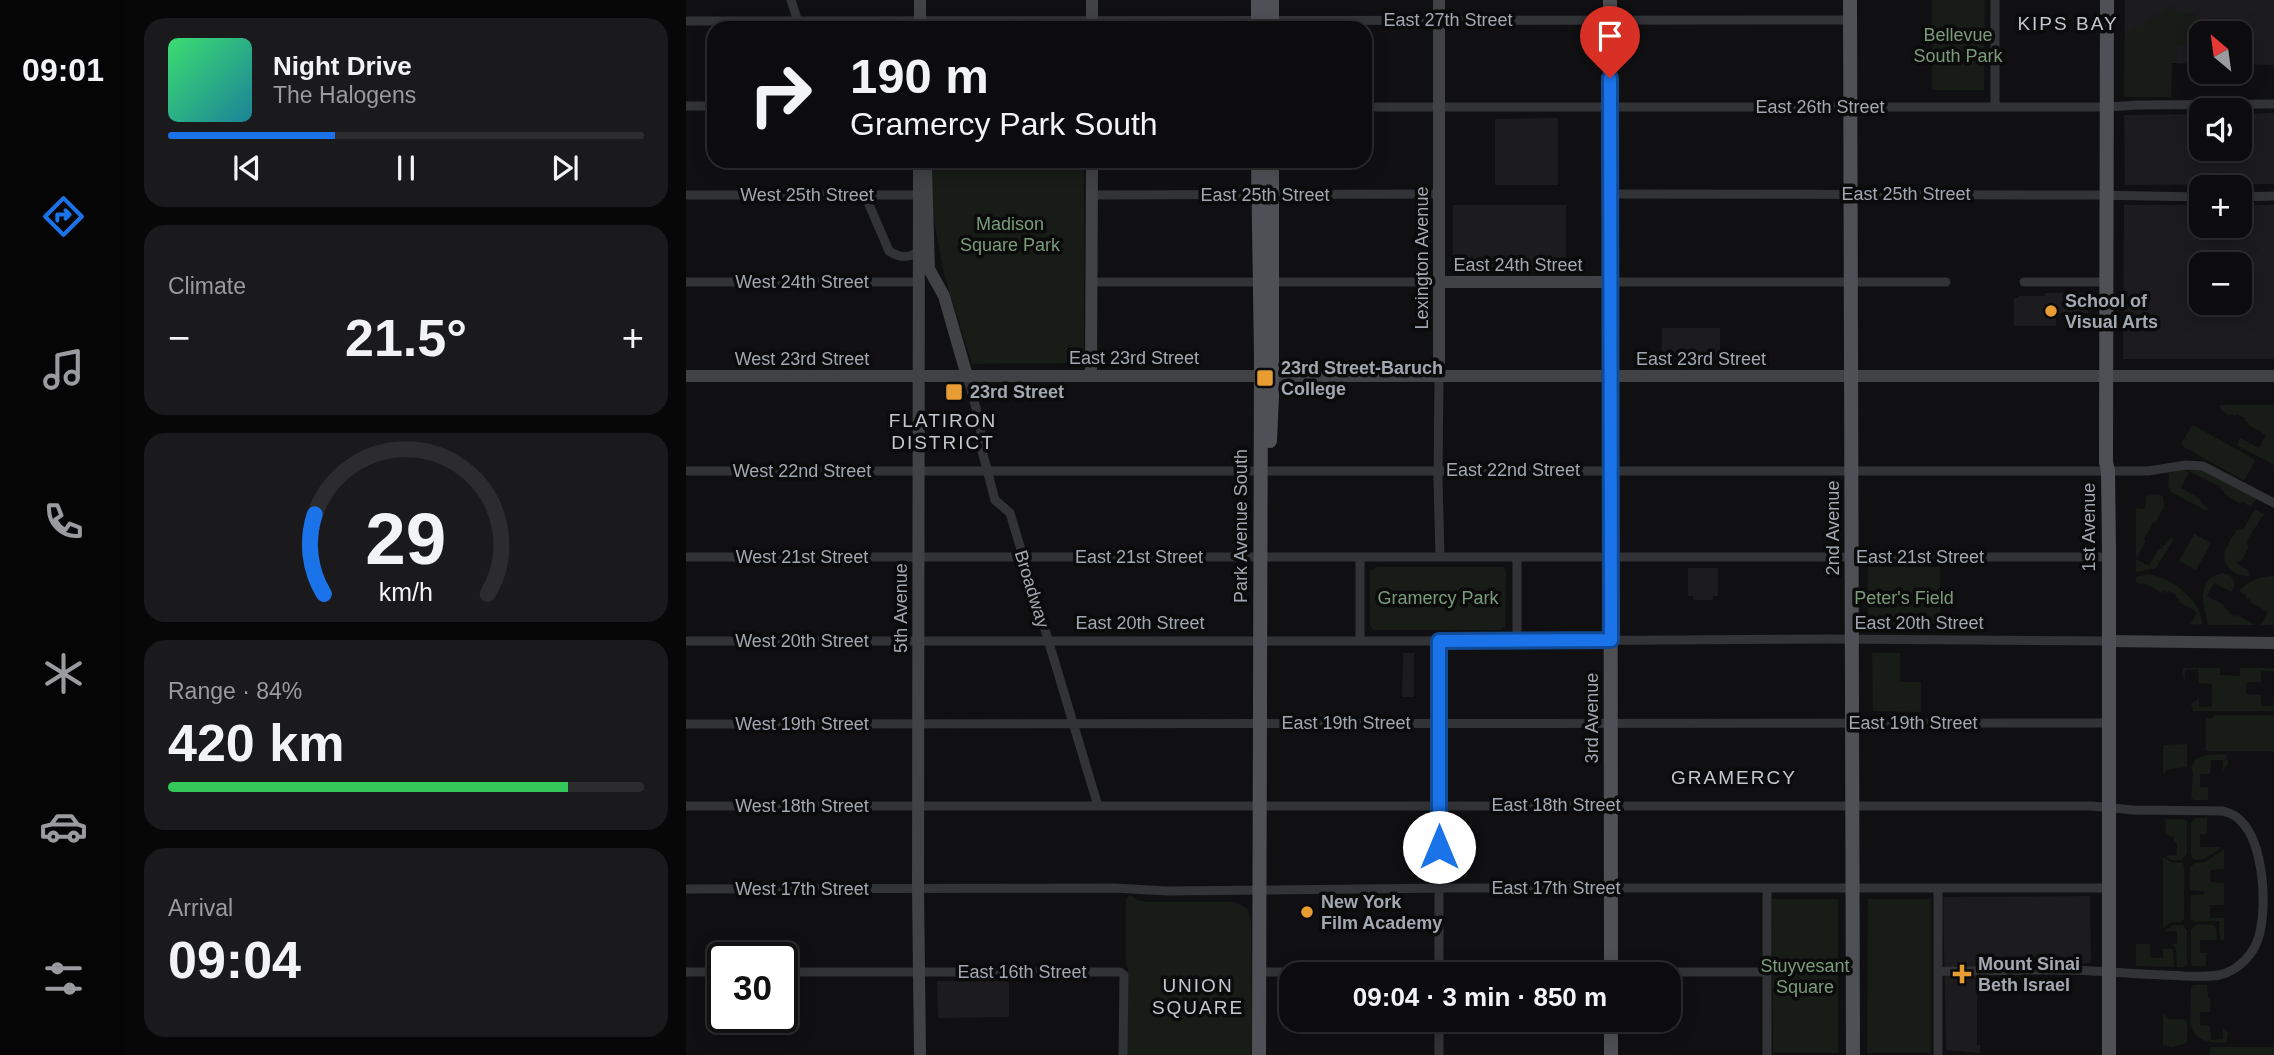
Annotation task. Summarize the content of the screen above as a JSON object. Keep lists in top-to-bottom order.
{
  "streets": {
    "main road": [
      "Lexington Avenue",
      "East 24th Street",
      "East 23rd Street",
      "West 23rd Street",
      "Park Avenue South",
      "1st Avenue",
      "2nd Avenue",
      "5th Avenue",
      "East 20th Street",
      "3rd Avenue"
    ],
    "street": [
      "East 27th Street",
      "East 26th Street",
      "East 25th Street",
      "West 25th Street",
      "West 24th Street",
      "East 22nd Street",
      "West 22nd Street",
      "West 21st Street",
      "East 21st Street",
      "Broadway",
      "West 20th Street",
      "East 19th Street",
      "West 19th Street",
      "East 18th Street",
      "West 18th Street",
      "East 17th Street",
      "West 17th Street",
      "East 16th Street"
    ]
  },
  "crossings": [
    ["East 27th Street", "Lexington Avenue"],
    ["East 27th Street", "2nd Avenue"],
    ["East 27th Street", "3rd Avenue"],
    ["East 26th Street", "Lexington Avenue"],
    ["East 26th Street", "1st Avenue"],
    ["East 26th Street", "2nd Avenue"],
    ["East 26th Street", "3rd Avenue"],
    ["East 25th Street", "Lexington Avenue"],
    ["East 25th Street", "Park Avenue South"],
    ["East 25th Street", "1st Avenue"],
    ["East 25th Street", "2nd Avenue"],
    ["East 25th Street", "3rd Avenue"],
    ["West 25th Street", "5th Avenue"],
    ["Lexington Avenue", "East 24th Street"],
    ["Lexington Avenue", "East 23rd Street"],
    ["Lexington Avenue", "East 22nd Street"],
    ["Lexington Avenue", "East 21st Street"],
    ["East 24th Street", "Park Avenue South"],
    ["East 24th Street", "2nd Avenue"],
    ["East 24th Street", "3rd Avenue"],
    ["West 24th Street", "5th Avenue"],
    ["East 23rd Street", "West 23rd Street"],
    ["East 23rd Street", "Park Avenue South"],
    ["East 23rd Street", "1st Avenue"],
    ["East 23rd Street", "2nd Avenue"],
    ["East 23rd Street", "Broadway"],
    ["East 23rd Street", "5th Avenue"],
    ["East 23rd Street", "3rd Avenue"],
    ["West 23rd Street", "5th Avenue"],
    ["East 22nd Street", "West 22nd Street"],
    ["East 22nd Street", "Park Avenue South"],
    ["East 22nd Street", "1st Avenue"],
    ["East 22nd Street", "2nd Avenue"],
    ["East 22nd Street", "Broadway"],
    ["East 22nd Street", "5th Avenue"],
    ["East 22nd Street", "3rd Avenue"],
    ["West 22nd Street", "5th Avenue"],
    ["Park Avenue South", "East 21st Street"],
    ["Park Avenue South", "East 20th Street"],
    ["Park Avenue South", "East 19th Street"],
    ["Park Avenue South", "East 18th Street"],
    ["Park Avenue South", "East 17th Street"],
    ["1st Avenue", "East 21st Street"],
    ["1st Avenue", "East 20th Street"],
    ["1st Avenue", "East 19th Street"],
    ["1st Avenue", "East 18th Street"],
    ["1st Avenue", "East 17th Street"],
    ["2nd Avenue", "East 21st Street"],
    ["2nd Avenue", "East 20th Street"],
    ["2nd Avenue", "East 19th Street"],
    ["2nd Avenue", "East 18th Street"],
    ["2nd Avenue", "East 17th Street"],
    ["West 21st Street", "East 21st Street"],
    ["West 21st Street", "5th Avenue"],
    ["East 21st Street", "Broadway"],
    ["East 21st Street", "5th Avenue"],
    ["East 21st Street", "3rd Avenue"],
    ["Broadway", "East 20th Street"],
    ["Broadway", "East 19th Street"],
    ["Broadway", "East 18th Street"],
    ["5th Avenue", "East 20th Street"],
    ["5th Avenue", "West 20th Street"],
    ["5th Avenue", "East 19th Street"],
    ["5th Avenue", "West 19th Street"],
    ["5th Avenue", "East 18th Street"],
    ["5th Avenue", "West 18th Street"],
    ["5th Avenue", "East 17th Street"],
    ["5th Avenue", "West 17th Street"],
    ["5th Avenue", "East 16th Street"],
    ["East 20th Street", "West 20th Street"],
    ["East 20th Street", "3rd Avenue"],
    ["3rd Avenue", "East 19th Street"],
    ["3rd Avenue", "East 18th Street"],
    ["3rd Avenue", "East 17th Street"],
    ["East 19th Street", "West 19th Street"],
    ["East 18th Street", "West 18th Street"],
    ["East 17th Street", "West 17th Street"]
  ],
  "districts": [
    "KIPS BAY",
    "FLATIRON DISTRICT",
    "GRAMERCY",
    "UNION SQUARE"
  ],
  "parks": [
    "Bellevue South Park",
    "Madison Square Park",
    "Gramercy Park",
    "Peter's Field",
    "Stuyvesant Square"
  ],
  "places": {
    "other": ["School of Visual Arts", "New York Film Academy"],
    "transit": ["23rd Street-Baruch College", "23rd Street"],
    "health": ["Mount Sinai Beth Israel"]
  },
  "north": "top left",
  "page": {
    "tabs": "09:01",
    "map_buttons": ["+", "−"],
    "turn": ["190 m", "Gramercy Park South"],
    "song": ["Night Drive", "The Halogens"],
    "tile": [
      "Climate",
      ["Range · 84%", "420 km"],
      ["Arrival", "09:04"]
    ],
    "heat": ["−", "21.5°", "+"],
    "limit": "30",
    "trip": "09:04 · 3 min · 850 m",
    "gauge": ["29", "km/h"]
  }
}
